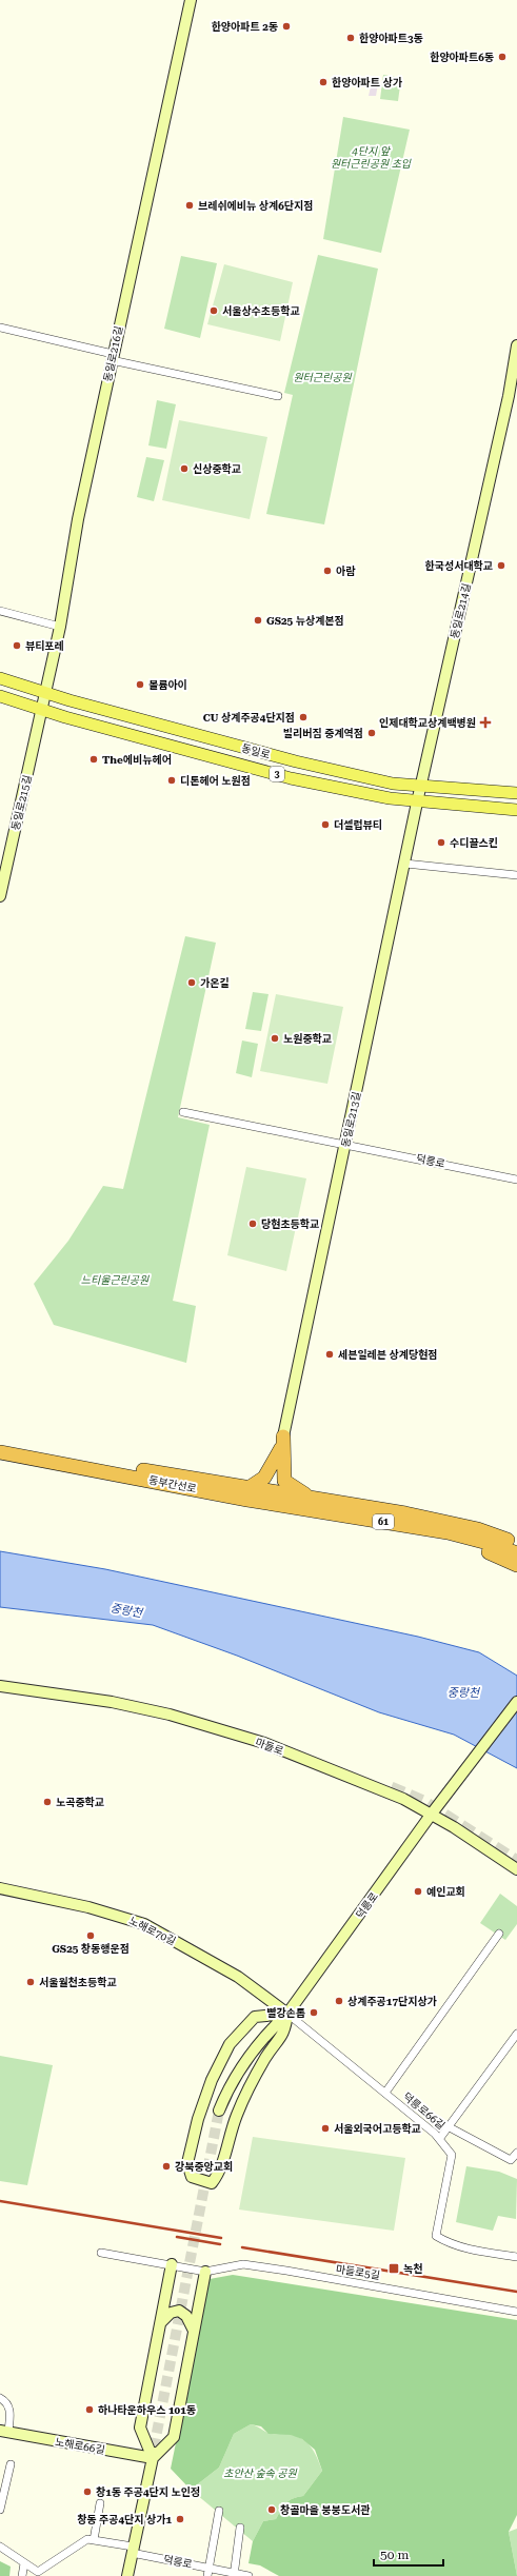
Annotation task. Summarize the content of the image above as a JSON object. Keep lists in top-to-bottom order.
{
  "streets": {
    "highway": ["동부간선로", "61"],
    "main road": [
      "동일로216길",
      "동일로214길",
      "동일로",
      "3",
      "동일로215길",
      "동일로213길",
      "덕릉로",
      "마들로",
      "노해로70길",
      "노해로66길"
    ],
    "street": ["덕릉로66길", "마들로5길"]
  },
  "crossings": [
    ["동일로216길", "동일로"],
    ["동일로216길", "동일로215길"],
    ["동일로214길", "동일로"],
    ["동일로214길", "동일로213길"],
    ["동일로", "동일로215길"],
    ["동일로", "동일로213길"],
    ["동일로213길", "덕릉로"],
    ["덕릉로", "마들로"],
    ["덕릉로", "노해로70길"],
    ["덕릉로", "덕릉로66길"],
    ["노해로70길", "덕릉로66길"]
  ],
  "water": ["중랑천"],
  "parks": [
    "4단지 앞 원터근린공원 초입",
    "원터근린공원",
    "느티울근린공원",
    "초안산 숲속 공원"
  ],
  "places": {
    "other": [
      "한양아파트 2동",
      "한양아파트3동",
      "한양아파트6동",
      "한양아파트 상가",
      "브레쉬에비뉴 상계6단지점",
      "서울상수초등학교",
      "신상중학교",
      "한국성서대학교",
      "아람",
      "GS25 뉴상계본점",
      "뷰티포레",
      "볼륨아이",
      "CU 상계주공4단지점",
      "빌리버짐 중계역점",
      "The에비뉴헤어",
      "디톤헤어 노원점",
      "더셀럽뷰티",
      "수디끌스킨",
      "가온길",
      "노원중학교",
      "당현초등학교",
      "세븐일레븐 상계당현점",
      "노곡중학교",
      "예인교회",
      "GS25 창동행운점",
      "서울월천초등학교",
      "상계주공17단지상가",
      "빨강손톱",
      "서울외국어고등학교",
      "강북중앙교회",
      "하나타운하우스 101동",
      "창1동 주공4단지 노인정",
      "창골마을 붕붕도서관",
      "창동 주공4단지 상가1"
    ],
    "health": ["인제대학교상계백병원"],
    "transit": ["녹천"]
  },
  "scale_bar": "50 m"
}
